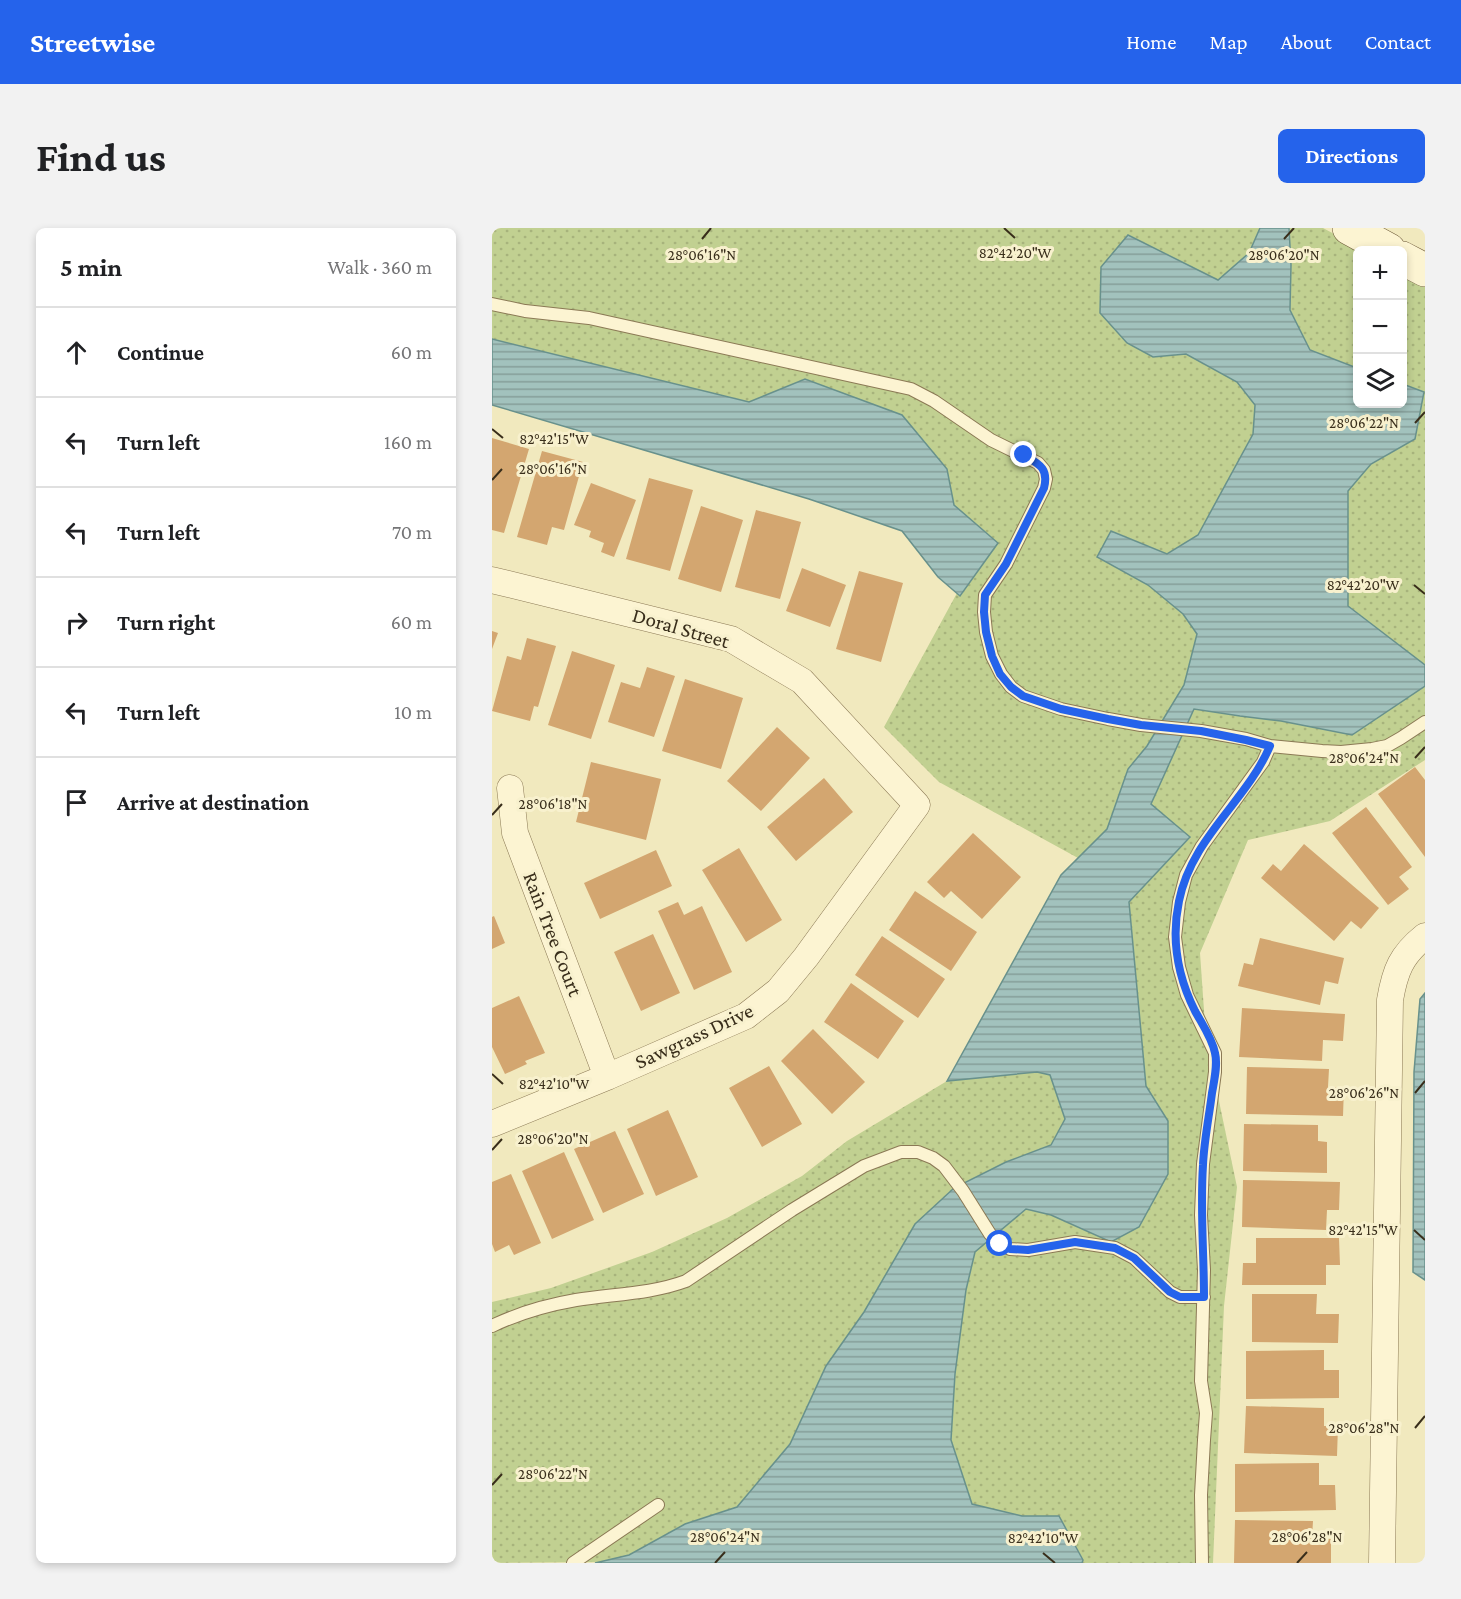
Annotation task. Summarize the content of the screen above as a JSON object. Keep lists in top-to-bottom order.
{
  "streets": {
    "street": ["Doral Street", "Rain Tree Court", "Sawgrass Drive"]
  },
  "crossings": [
    ["Doral Street", "Sawgrass Drive"],
    ["Rain Tree Court", "Sawgrass Drive"]
  ],
  "page": {
    "header": "Streetwise",
    "nav": [
      "Home",
      "Map",
      "About",
      "Contact"
    ],
    "buttons": "Directions",
    "title": "Find us",
    "heading": ["5 min", "Walk · 360 m"],
    "map_buttons": ["+", "−"],
    "list": [
      ["Continue", "60 m"],
      ["Turn left", "160 m"],
      ["Turn left", "70 m"],
      ["Turn right", "60 m"],
      ["Turn left", "10 m"],
      "Arrive at destination"
    ]
  },
  "coordinates": [
    "82°42'20\"W",
    "28°06'16\"N",
    "28°06'20\"N",
    "28°06'22\"N",
    "82°42'15\"W",
    "28°06'24\"N",
    "28°06'18\"N",
    "82°42'10\"W",
    "28°06'26\"N",
    "28°06'28\"N"
  ]
}
